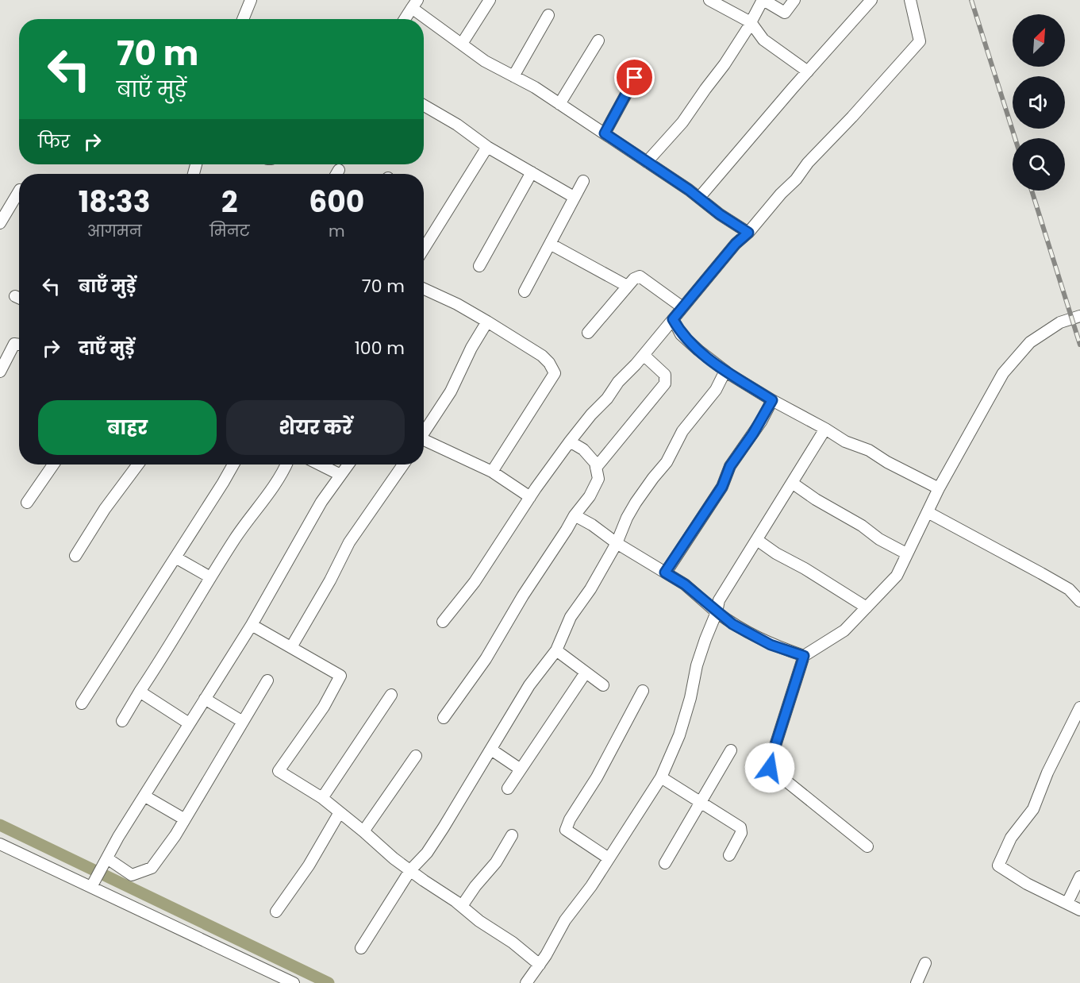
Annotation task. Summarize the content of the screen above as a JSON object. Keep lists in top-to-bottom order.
{
  "north": "top right",
  "page": {
    "turn": ["70 m", "बाएँ मुड़ें"],
    "then": "फिर",
    "eta": [
      "18:33",
      "आगमन",
      "2",
      "मिनट",
      "600",
      "m"
    ],
    "list": [
      {
        "name": "बाएँ मुड़ें",
        "value": "70 m"
      },
      {
        "name": "दाएँ मुड़ें",
        "value": "100 m"
      }
    ],
    "buttons": ["बाहर", "शेयर करें"]
  }
}
